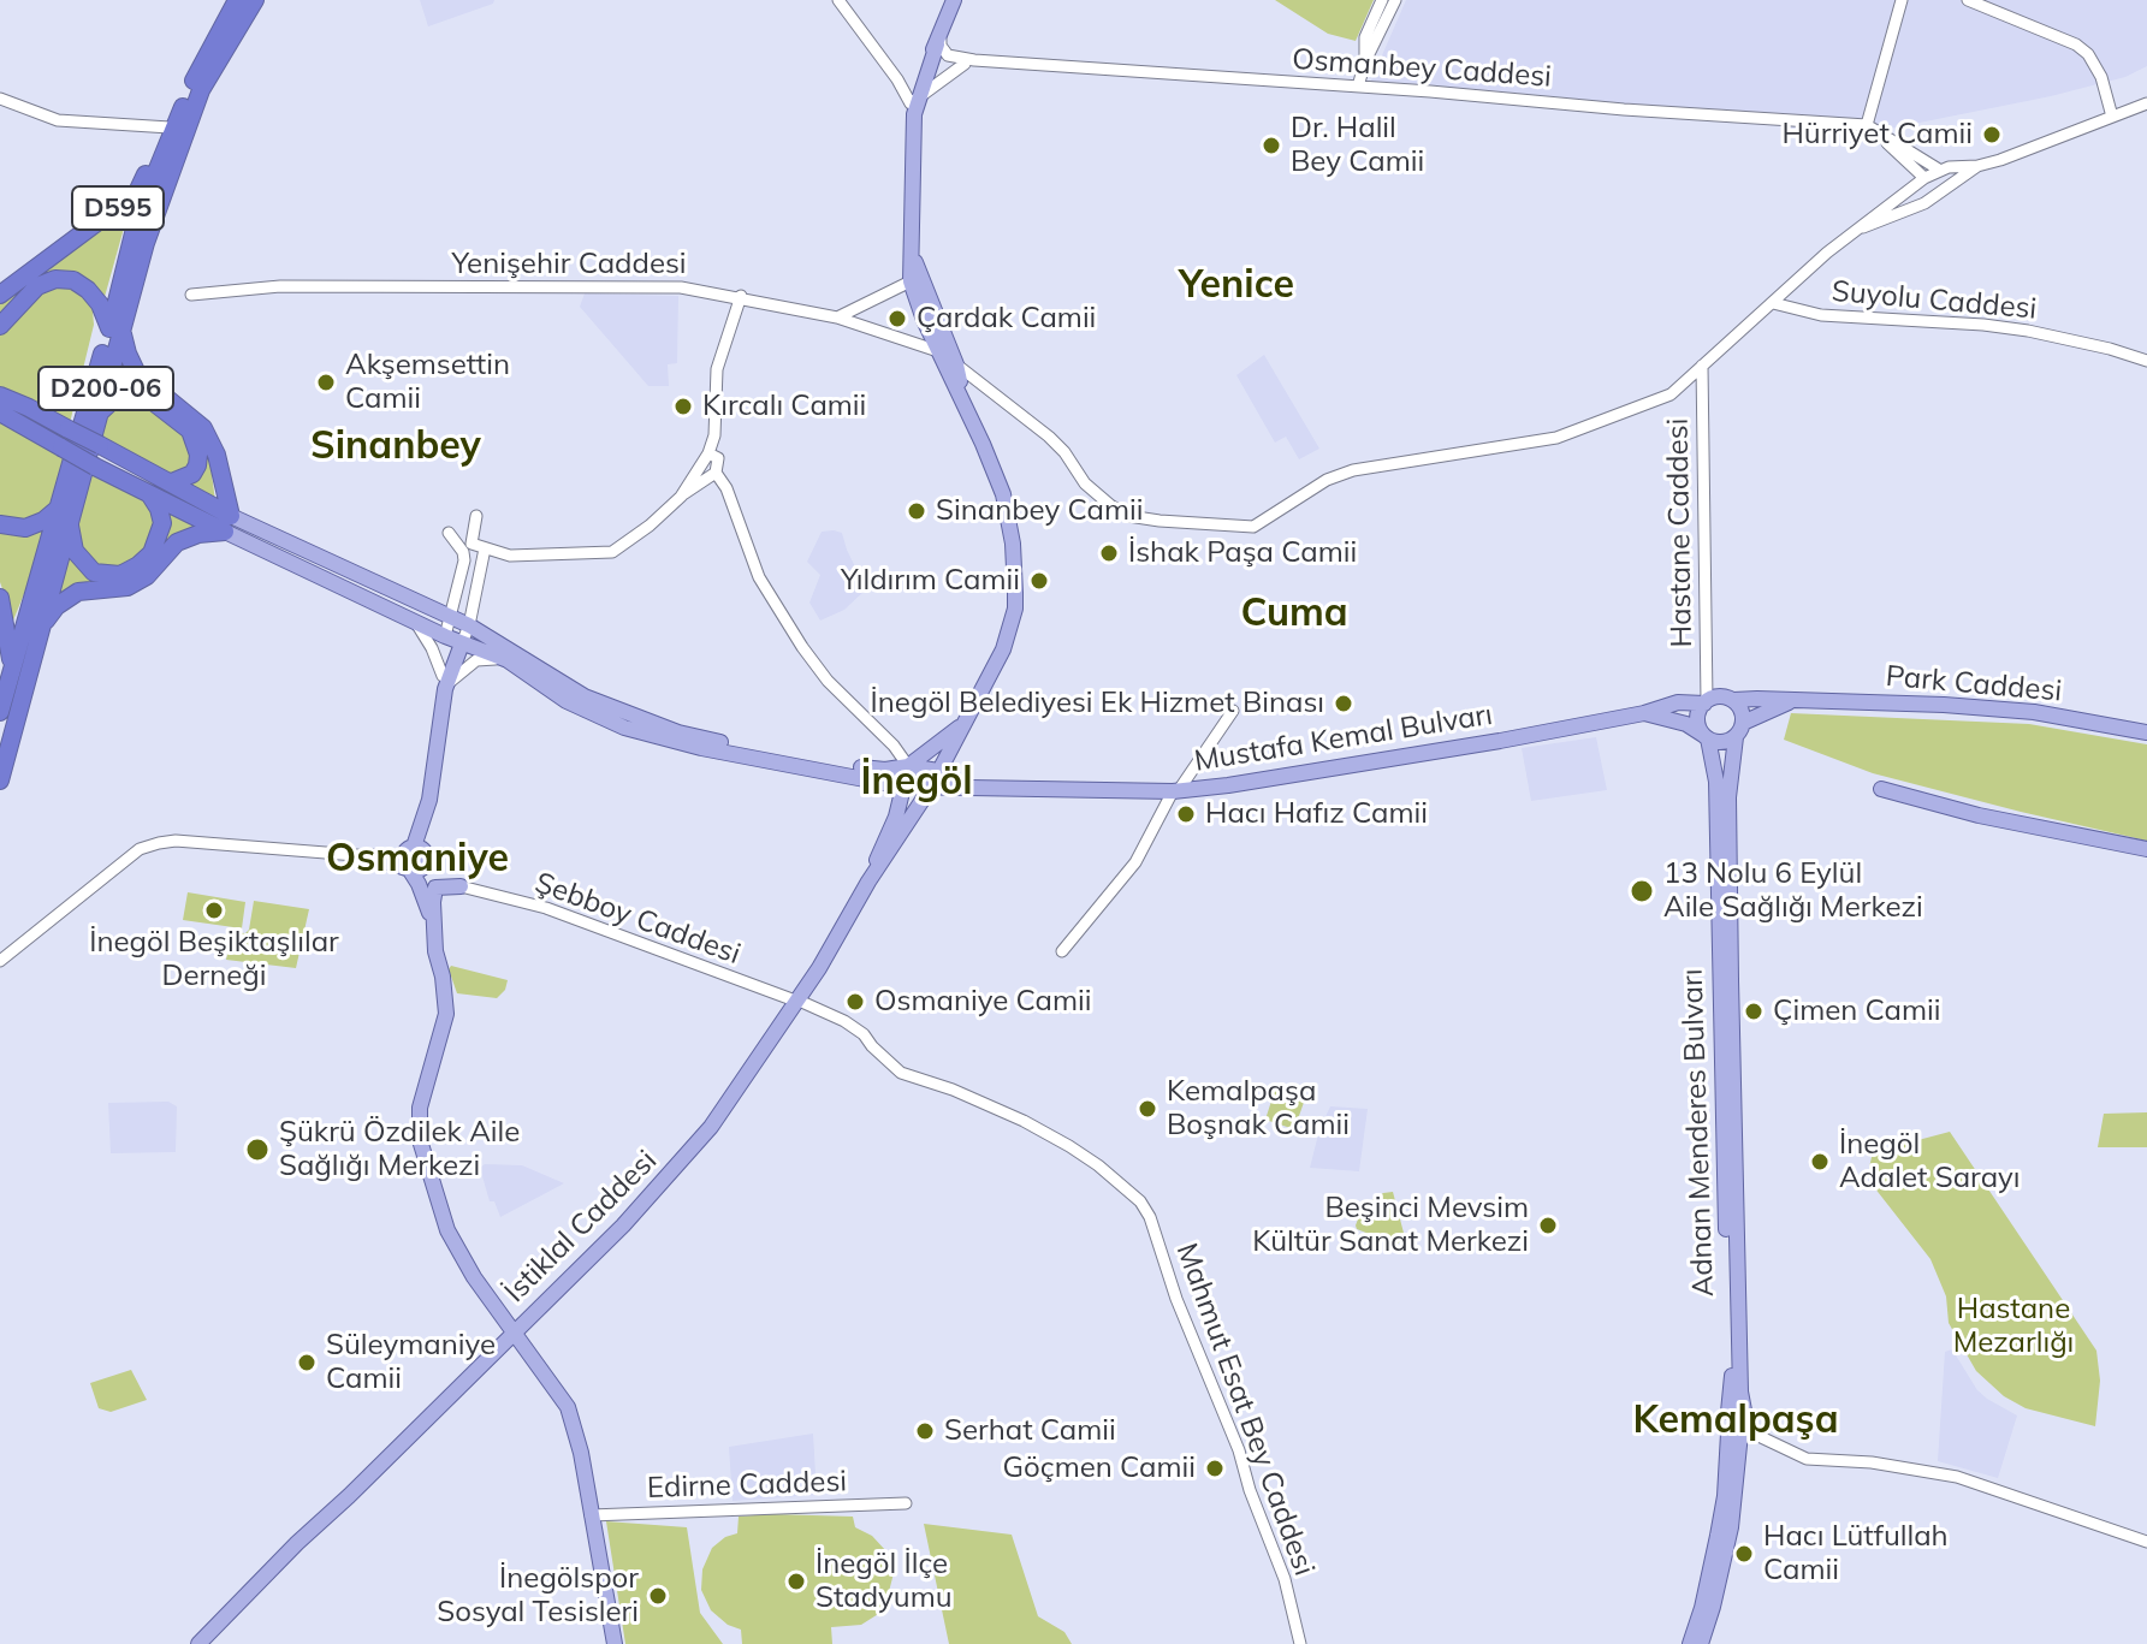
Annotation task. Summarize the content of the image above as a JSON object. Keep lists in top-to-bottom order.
{
  "streets": {
    "highway": ["D595", "D200-06"],
    "main road": [
      "Park Caddesi",
      "Mustafa Kemal Bulvarı",
      "Adnan Menderes Bulvarı",
      "İstiklal Caddesi"
    ],
    "street": [
      "Osmanbey Caddesi",
      "Yenişehir Caddesi",
      "Suyolu Caddesi",
      "Hastane Caddesi",
      "Şebboy Caddesi",
      "Mahmut Esat Bey Caddesi",
      "Edirne Caddesi"
    ]
  },
  "crossings": [
    ["D595", "D200-06"],
    ["Hastane Caddesi", "Park Caddesi"],
    ["Hastane Caddesi", "Mustafa Kemal Bulvarı"],
    ["Hastane Caddesi", "Adnan Menderes Bulvarı"],
    ["Park Caddesi", "Mustafa Kemal Bulvarı"],
    ["Park Caddesi", "Adnan Menderes Bulvarı"],
    ["Mustafa Kemal Bulvarı", "Adnan Menderes Bulvarı"],
    ["Mustafa Kemal Bulvarı", "İstiklal Caddesi"],
    ["Şebboy Caddesi", "İstiklal Caddesi"],
    ["Şebboy Caddesi", "Mahmut Esat Bey Caddesi"]
  ],
  "districts": [
    "Yenice",
    "Sinanbey",
    "Cuma",
    "İnegöl",
    "Osmaniye",
    "Kemalpaşa"
  ],
  "parks": ["Hastane Mezarlığı"],
  "places": [
    "Hürriyet Camii",
    "Dr. Halil Bey Camii",
    "Çardak Camii",
    "Akşemsettin Camii",
    "Kırcalı Camii",
    "Sinanbey Camii",
    "İshak Paşa Camii",
    "Yıldırım Camii",
    "İnegöl Belediyesi Ek Hizmet Binası",
    "Hacı Hafız Camii",
    "13 Nolu 6 Eylül Aile Sağlığı Merkezi",
    "İnegöl Beşiktaşlılar Derneği",
    "Osmaniye Camii",
    "Çimen Camii",
    "Kemalpaşa Boşnak Camii",
    "Şükrü Özdilek Aile Sağlığı Merkezi",
    "İnegöl Adalet Sarayı",
    "Beşinci Mevsim Kültür Sanat Merkezi",
    "Süleymaniye Camii",
    "Serhat Camii",
    "Göçmen Camii",
    "Hacı Lütfullah Camii",
    "İnegöl İlçe Stadyumu",
    "İnegölspor Sosyal Tesisleri"
  ]
}
